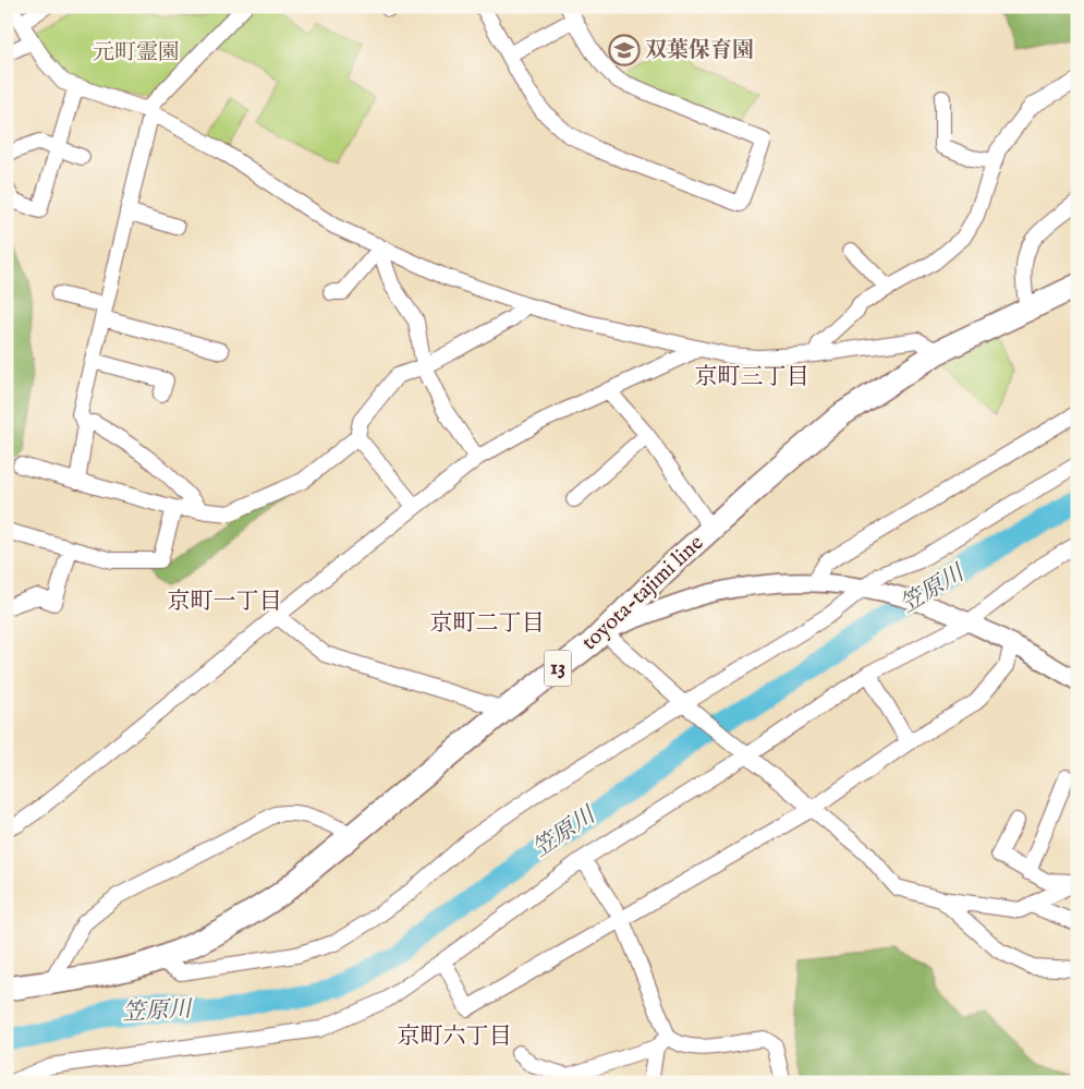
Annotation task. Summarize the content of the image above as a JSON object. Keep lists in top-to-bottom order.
{
  "streets": {
    "main road": ["toyota-tajimi line", "13"]
  },
  "districts": [
    "京町三丁目",
    "京町一丁目",
    "京町二丁目",
    "京町六丁目"
  ],
  "water": ["笠原川"],
  "parks": ["元町霊園"],
  "places": {
    "school or university": ["双葉保育園"]
  }
}
